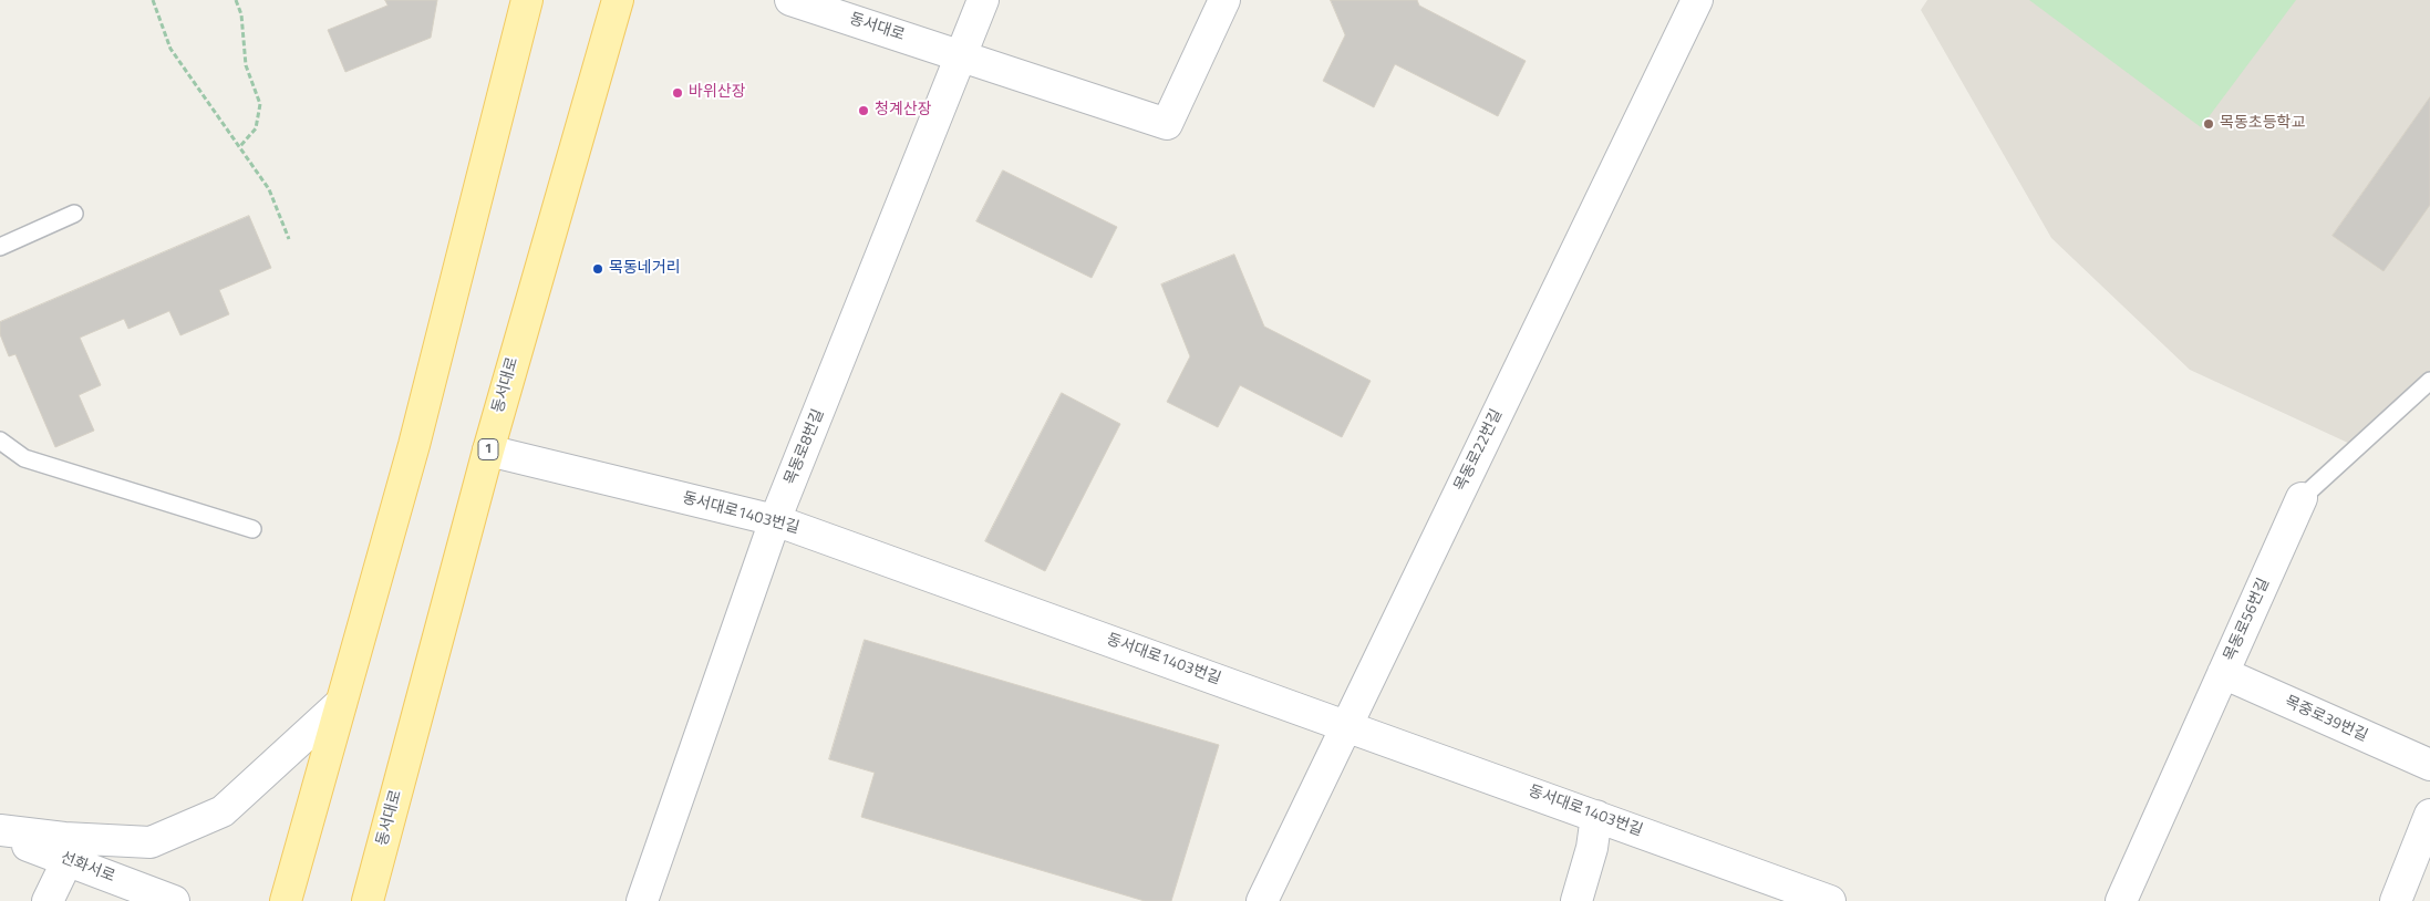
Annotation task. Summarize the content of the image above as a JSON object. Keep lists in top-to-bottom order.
{
  "streets": {
    "main road": ["동서대로", "1"],
    "street": [
      "목동로8번길",
      "목동로22번길",
      "동서대로1403번길",
      "목동로56번길",
      "목중로39번길",
      "선화서로"
    ]
  },
  "crossings": [
    ["동서대로", "목동로8번길"],
    ["동서대로", "동서대로1403번길"],
    ["목동로8번길", "동서대로1403번길"],
    ["목동로22번길", "동서대로1403번길"],
    ["목동로56번길", "목중로39번길"]
  ],
  "places": [
    "바위산장",
    "청계산장",
    "목동초등학교",
    "목동네거리"
  ]
}
